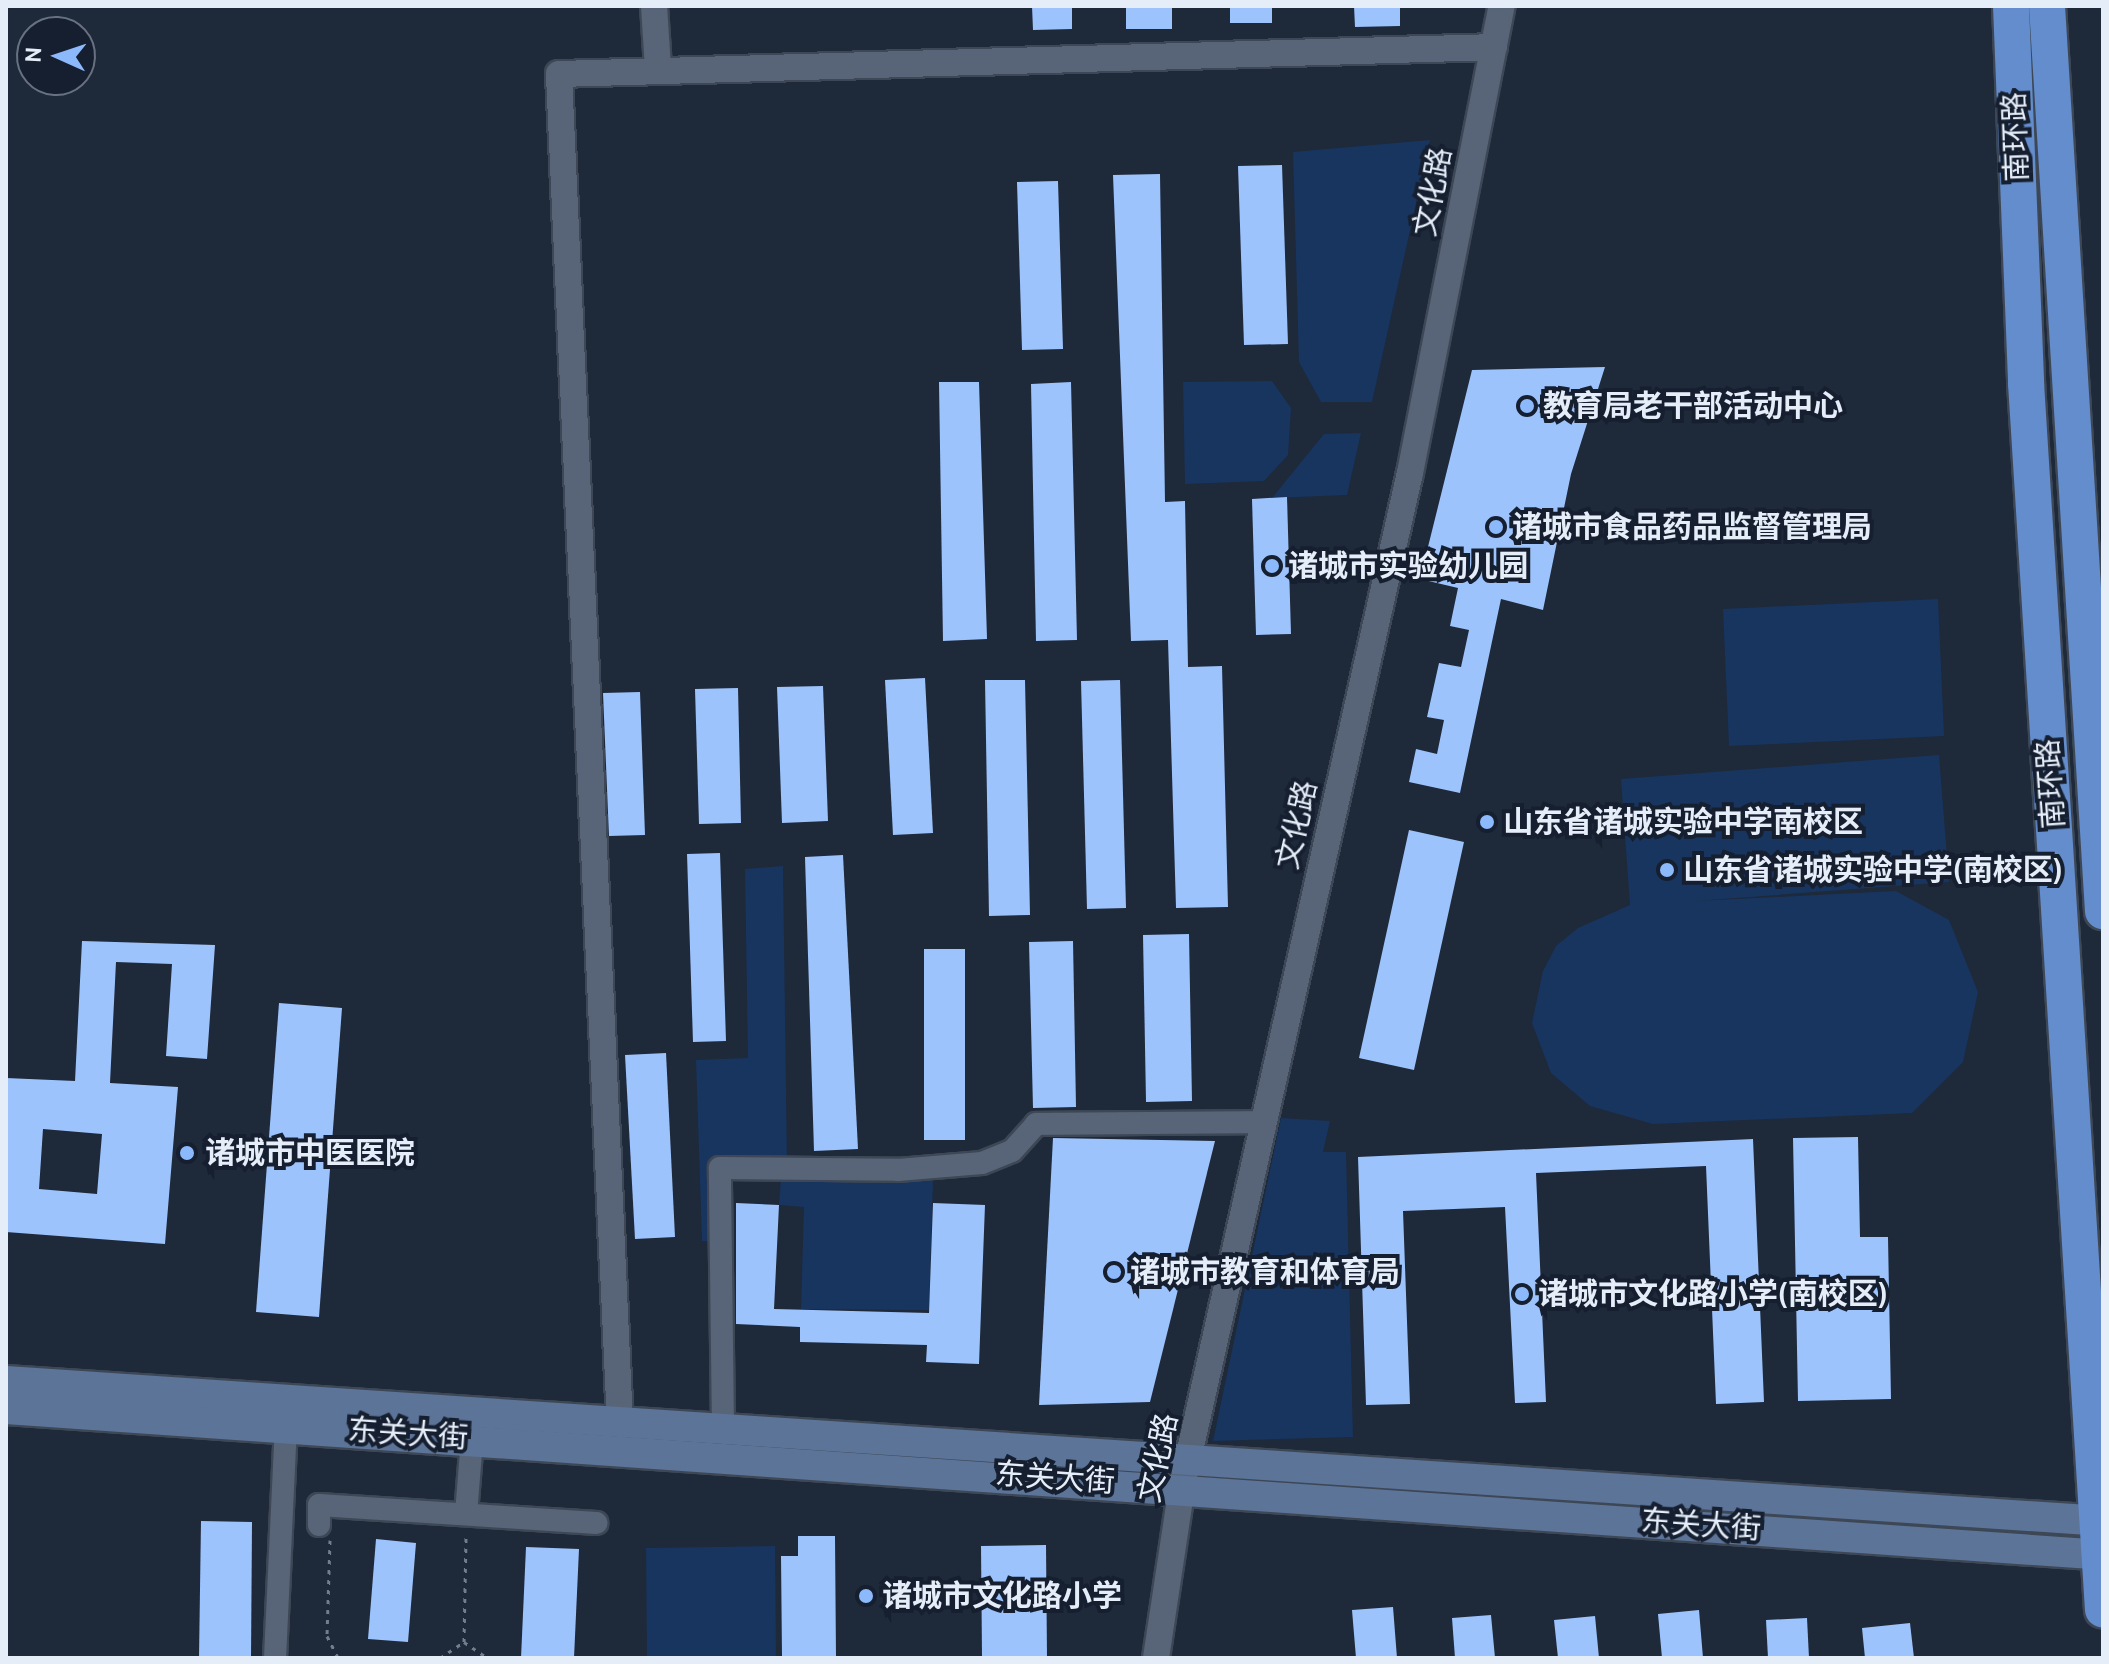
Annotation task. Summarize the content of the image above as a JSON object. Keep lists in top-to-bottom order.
{
  "streets": {
    "highway": ["南环路"],
    "main road": ["东关大街"],
    "street": ["文化路"]
  },
  "crossings": [
    ["南环路", "东关大街"],
    ["文化路", "东关大街"]
  ],
  "places": [
    "教育局老干部活动中心",
    "诸城市食品药品监督管理局",
    "诸城市实验幼儿园",
    "山东省诸城实验中学南校区",
    "山东省诸城实验中学(南校区)",
    "诸城市中医医院",
    "诸城市教育和体育局",
    "诸城市文化路小学(南校区)",
    "诸城市文化路小学"
  ],
  "north": "left"
}
